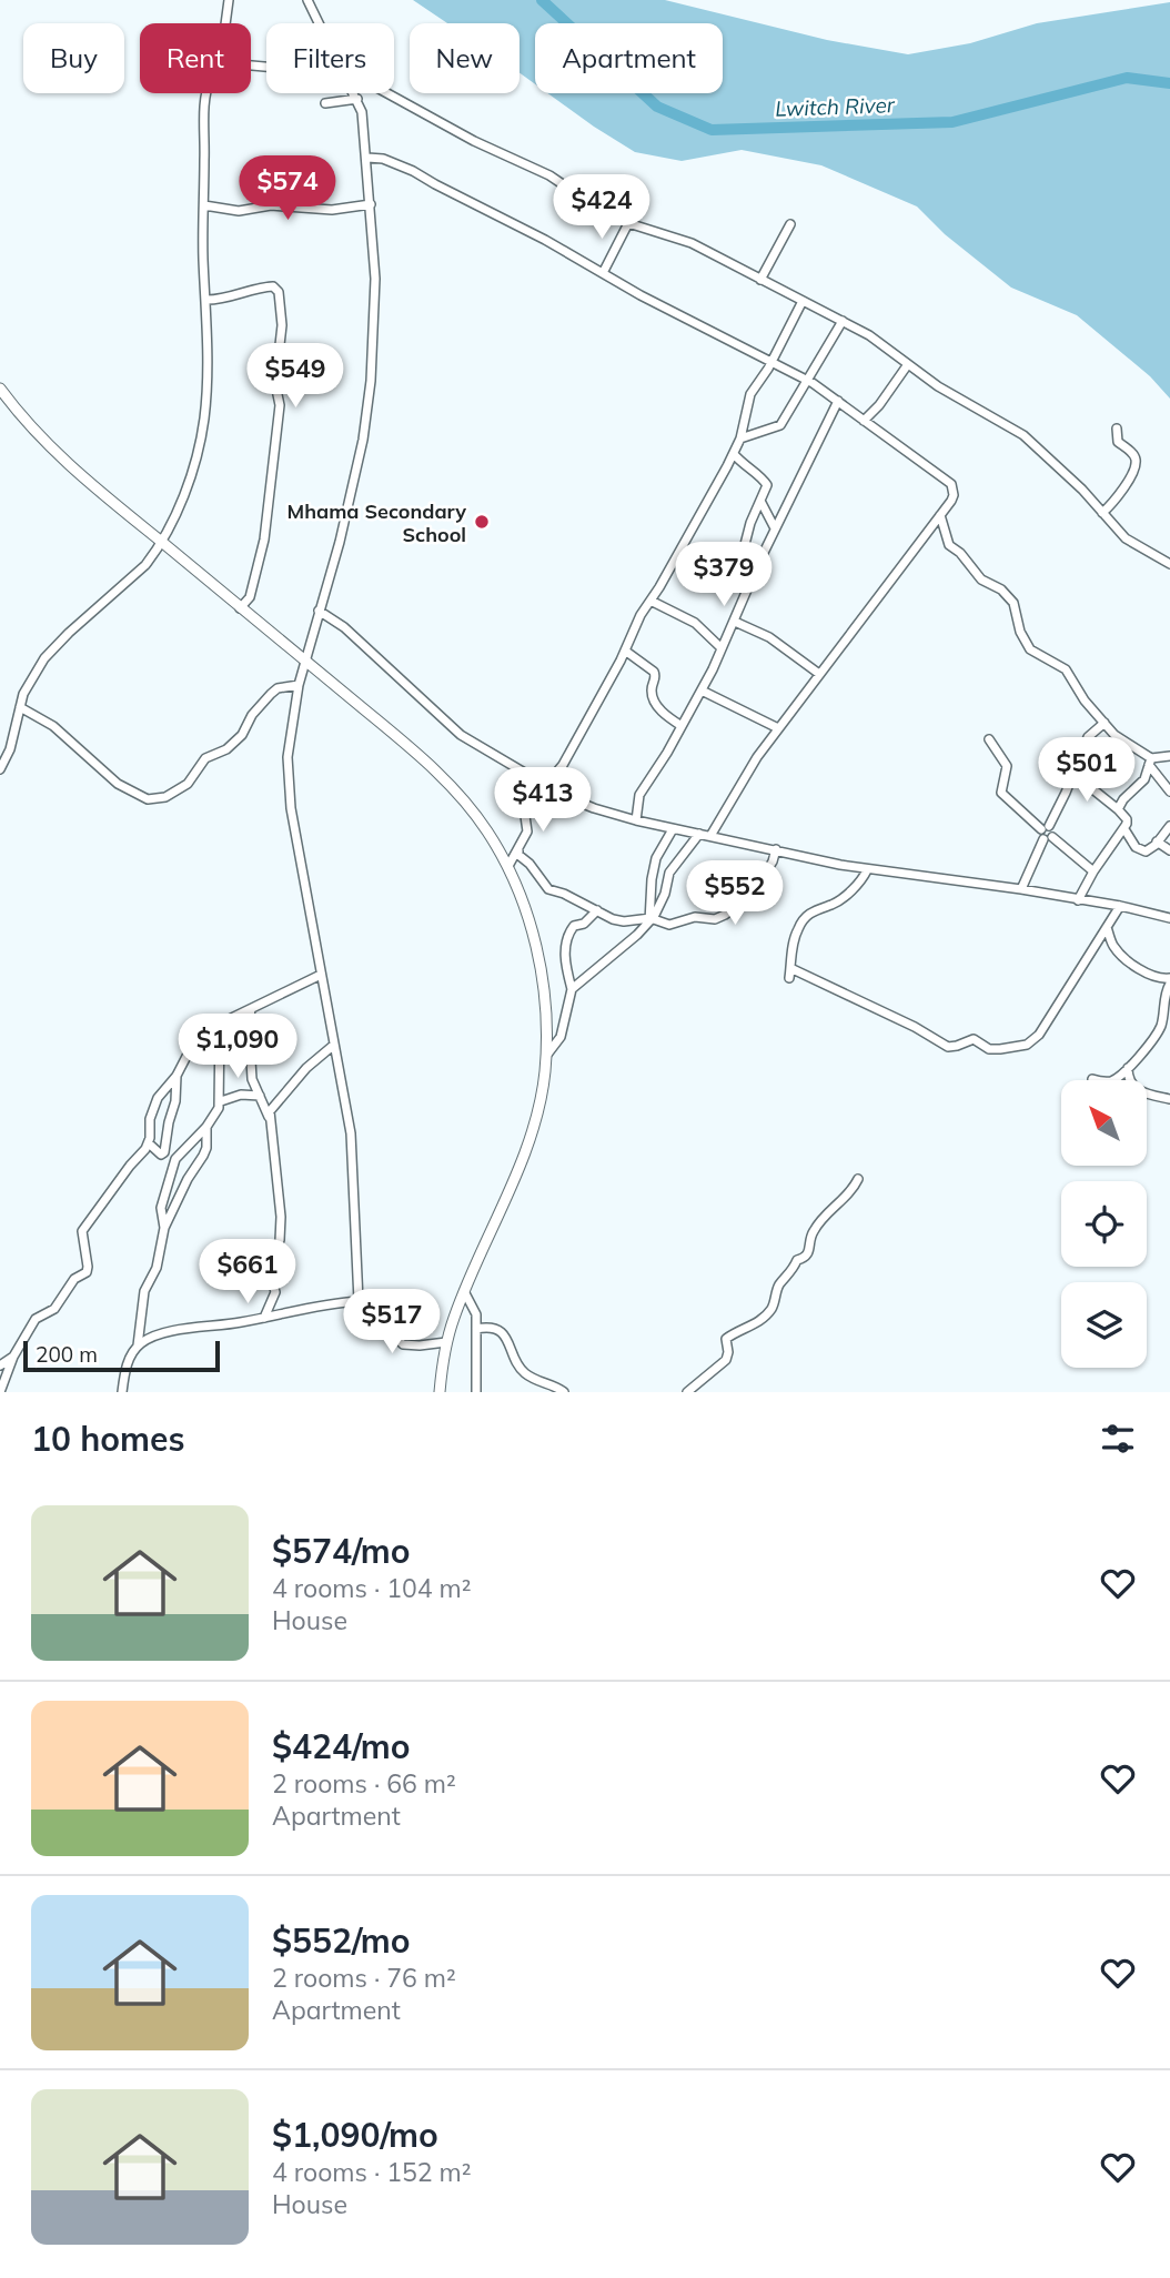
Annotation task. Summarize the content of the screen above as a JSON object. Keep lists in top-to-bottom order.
{
  "water": ["Lwitch River"],
  "places": ["Mhama Secondary School"],
  "scale_bar": "200 m",
  "north": "top left",
  "page": {
    "chip": [
      "Buy",
      "Rent",
      "Filters",
      "New",
      "Apartment"
    ],
    "price": [
      "$574",
      "$424",
      "$549",
      "$379",
      "$501",
      "$413",
      "$552",
      "$1,090",
      "$661",
      "$517"
    ],
    "scale": "200 m",
    "heading": "10 homes",
    "list": [
      {
        "name": "$574/mo",
        "note": "4 rooms · 104 m² · House"
      },
      {
        "name": "$424/mo",
        "note": "2 rooms · 66 m² · Apartment"
      },
      {
        "name": "$552/mo",
        "note": "2 rooms · 76 m² · Apartment"
      },
      {
        "name": "$1,090/mo",
        "note": "4 rooms · 152 m² · House"
      }
    ]
  }
}
